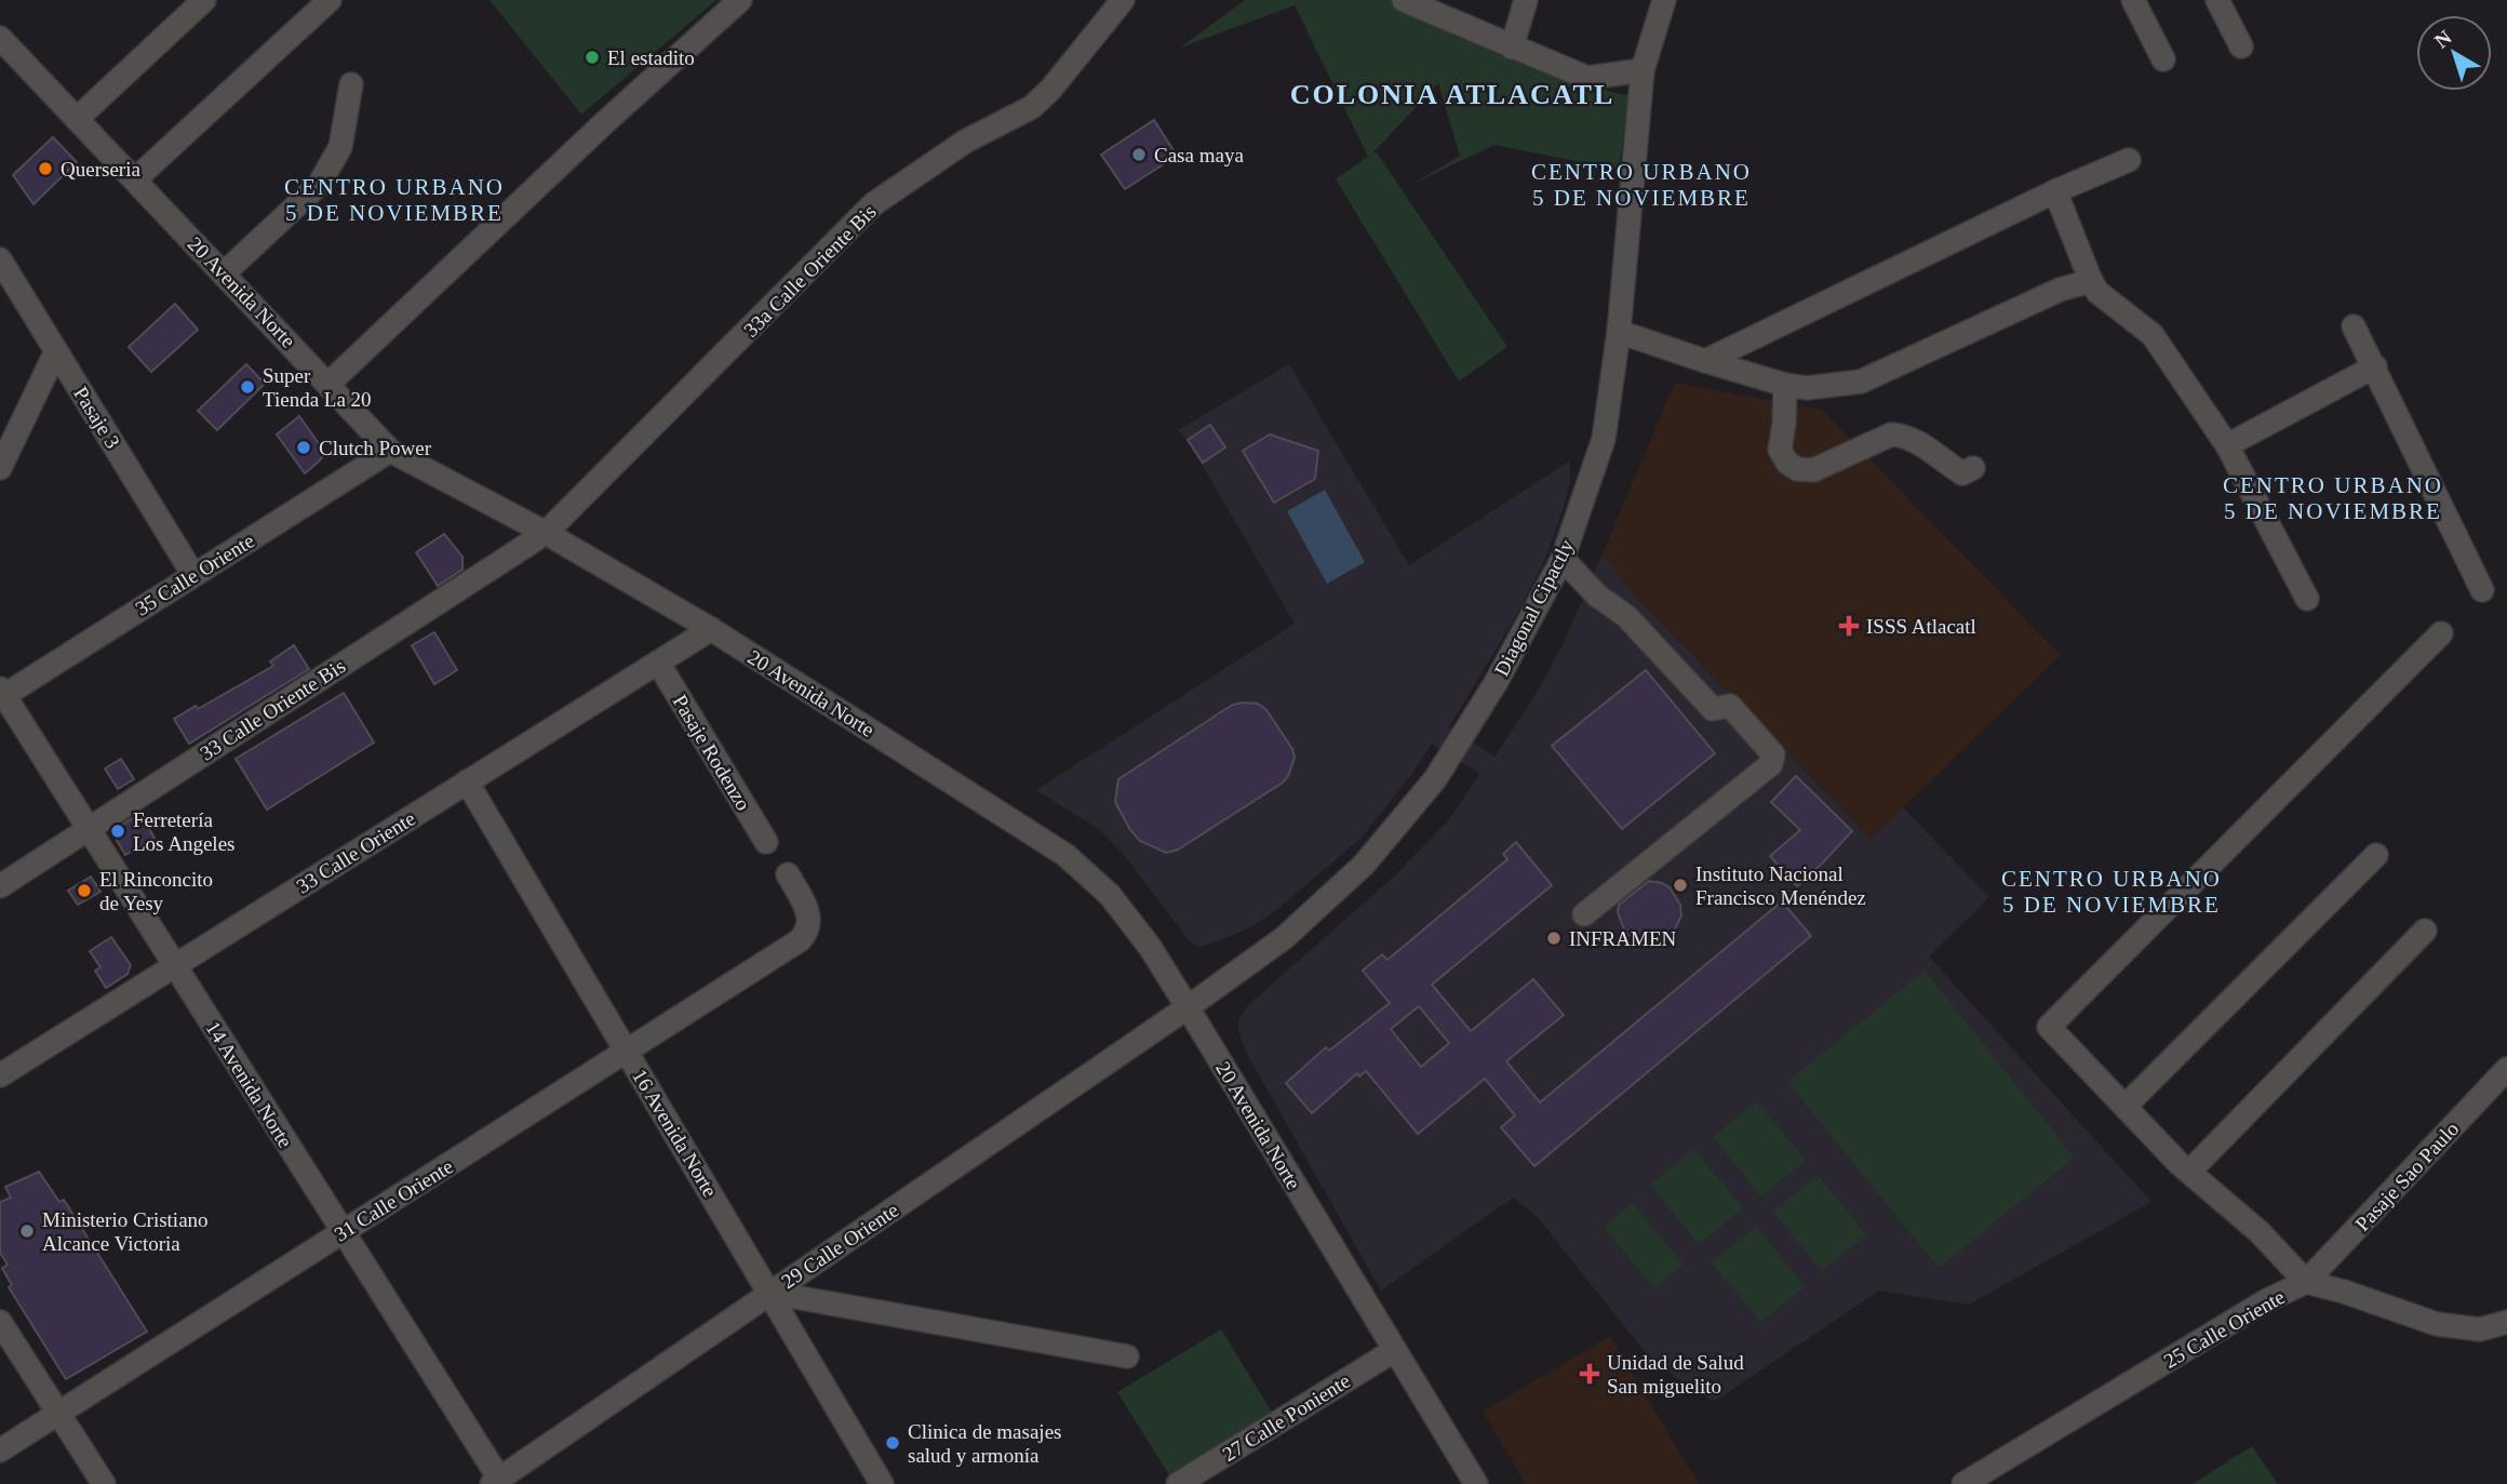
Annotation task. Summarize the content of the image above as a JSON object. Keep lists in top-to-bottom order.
{
  "streets": {
    "street": [
      "33a Calle Oriente Bis",
      "20 Avenida Norte",
      "Pasaje 3",
      "35 Calle Oriente",
      "Diagonal Cipactly",
      "33 Calle Oriente Bis",
      "Pasaje Rodenzo",
      "33 Calle Oriente",
      "14 Avenida Norte",
      "16 Avenida Norte",
      "Pasaje Sao Paulo",
      "31 Calle Oriente",
      "29 Calle Oriente",
      "25 Calle Oriente",
      "27 Calle Poniente"
    ]
  },
  "crossings": [
    ["33a Calle Oriente Bis", "20 Avenida Norte"],
    ["33a Calle Oriente Bis", "33 Calle Oriente Bis"],
    ["20 Avenida Norte", "35 Calle Oriente"],
    ["20 Avenida Norte", "Diagonal Cipactly"],
    ["20 Avenida Norte", "33 Calle Oriente Bis"],
    ["20 Avenida Norte", "33 Calle Oriente"],
    ["20 Avenida Norte", "29 Calle Oriente"],
    ["20 Avenida Norte", "27 Calle Poniente"],
    ["Pasaje 3", "35 Calle Oriente"],
    ["35 Calle Oriente", "14 Avenida Norte"],
    ["Diagonal Cipactly", "29 Calle Oriente"],
    ["33 Calle Oriente Bis", "14 Avenida Norte"],
    ["Pasaje Rodenzo", "33 Calle Oriente"],
    ["33 Calle Oriente", "14 Avenida Norte"],
    ["33 Calle Oriente", "16 Avenida Norte"],
    ["14 Avenida Norte", "31 Calle Oriente"],
    ["14 Avenida Norte", "29 Calle Oriente"],
    ["16 Avenida Norte", "31 Calle Oriente"],
    ["16 Avenida Norte", "29 Calle Oriente"],
    ["Pasaje Sao Paulo", "25 Calle Oriente"]
  ],
  "districts": [
    "COLONIA ATLACATL",
    "CENTRO URBANO 5 DE NOVIEMBRE",
    "CENTRO URBANO 5 DE NOVIEMBRE",
    "CENTRO URBANO 5 DE NOVIEMBRE",
    "CENTRO URBANO 5 DE NOVIEMBRE"
  ],
  "places": {
    "other": [
      "El estadito",
      "Casa maya",
      "Querseria",
      "Super Tienda La 20",
      "Clutch Power",
      "Ferretería Los Angeles",
      "Instituto Nacional Francisco Menéndez",
      "El Rinconcito de Yesy",
      "INFRAMEN",
      "Ministerio Cristiano Alcance Victoria",
      "Clinica de masajes salud y armonía"
    ],
    "health": ["ISSS Atlacatl", "Unidad de Salud San miguelito"]
  },
  "north": "top left"
}
